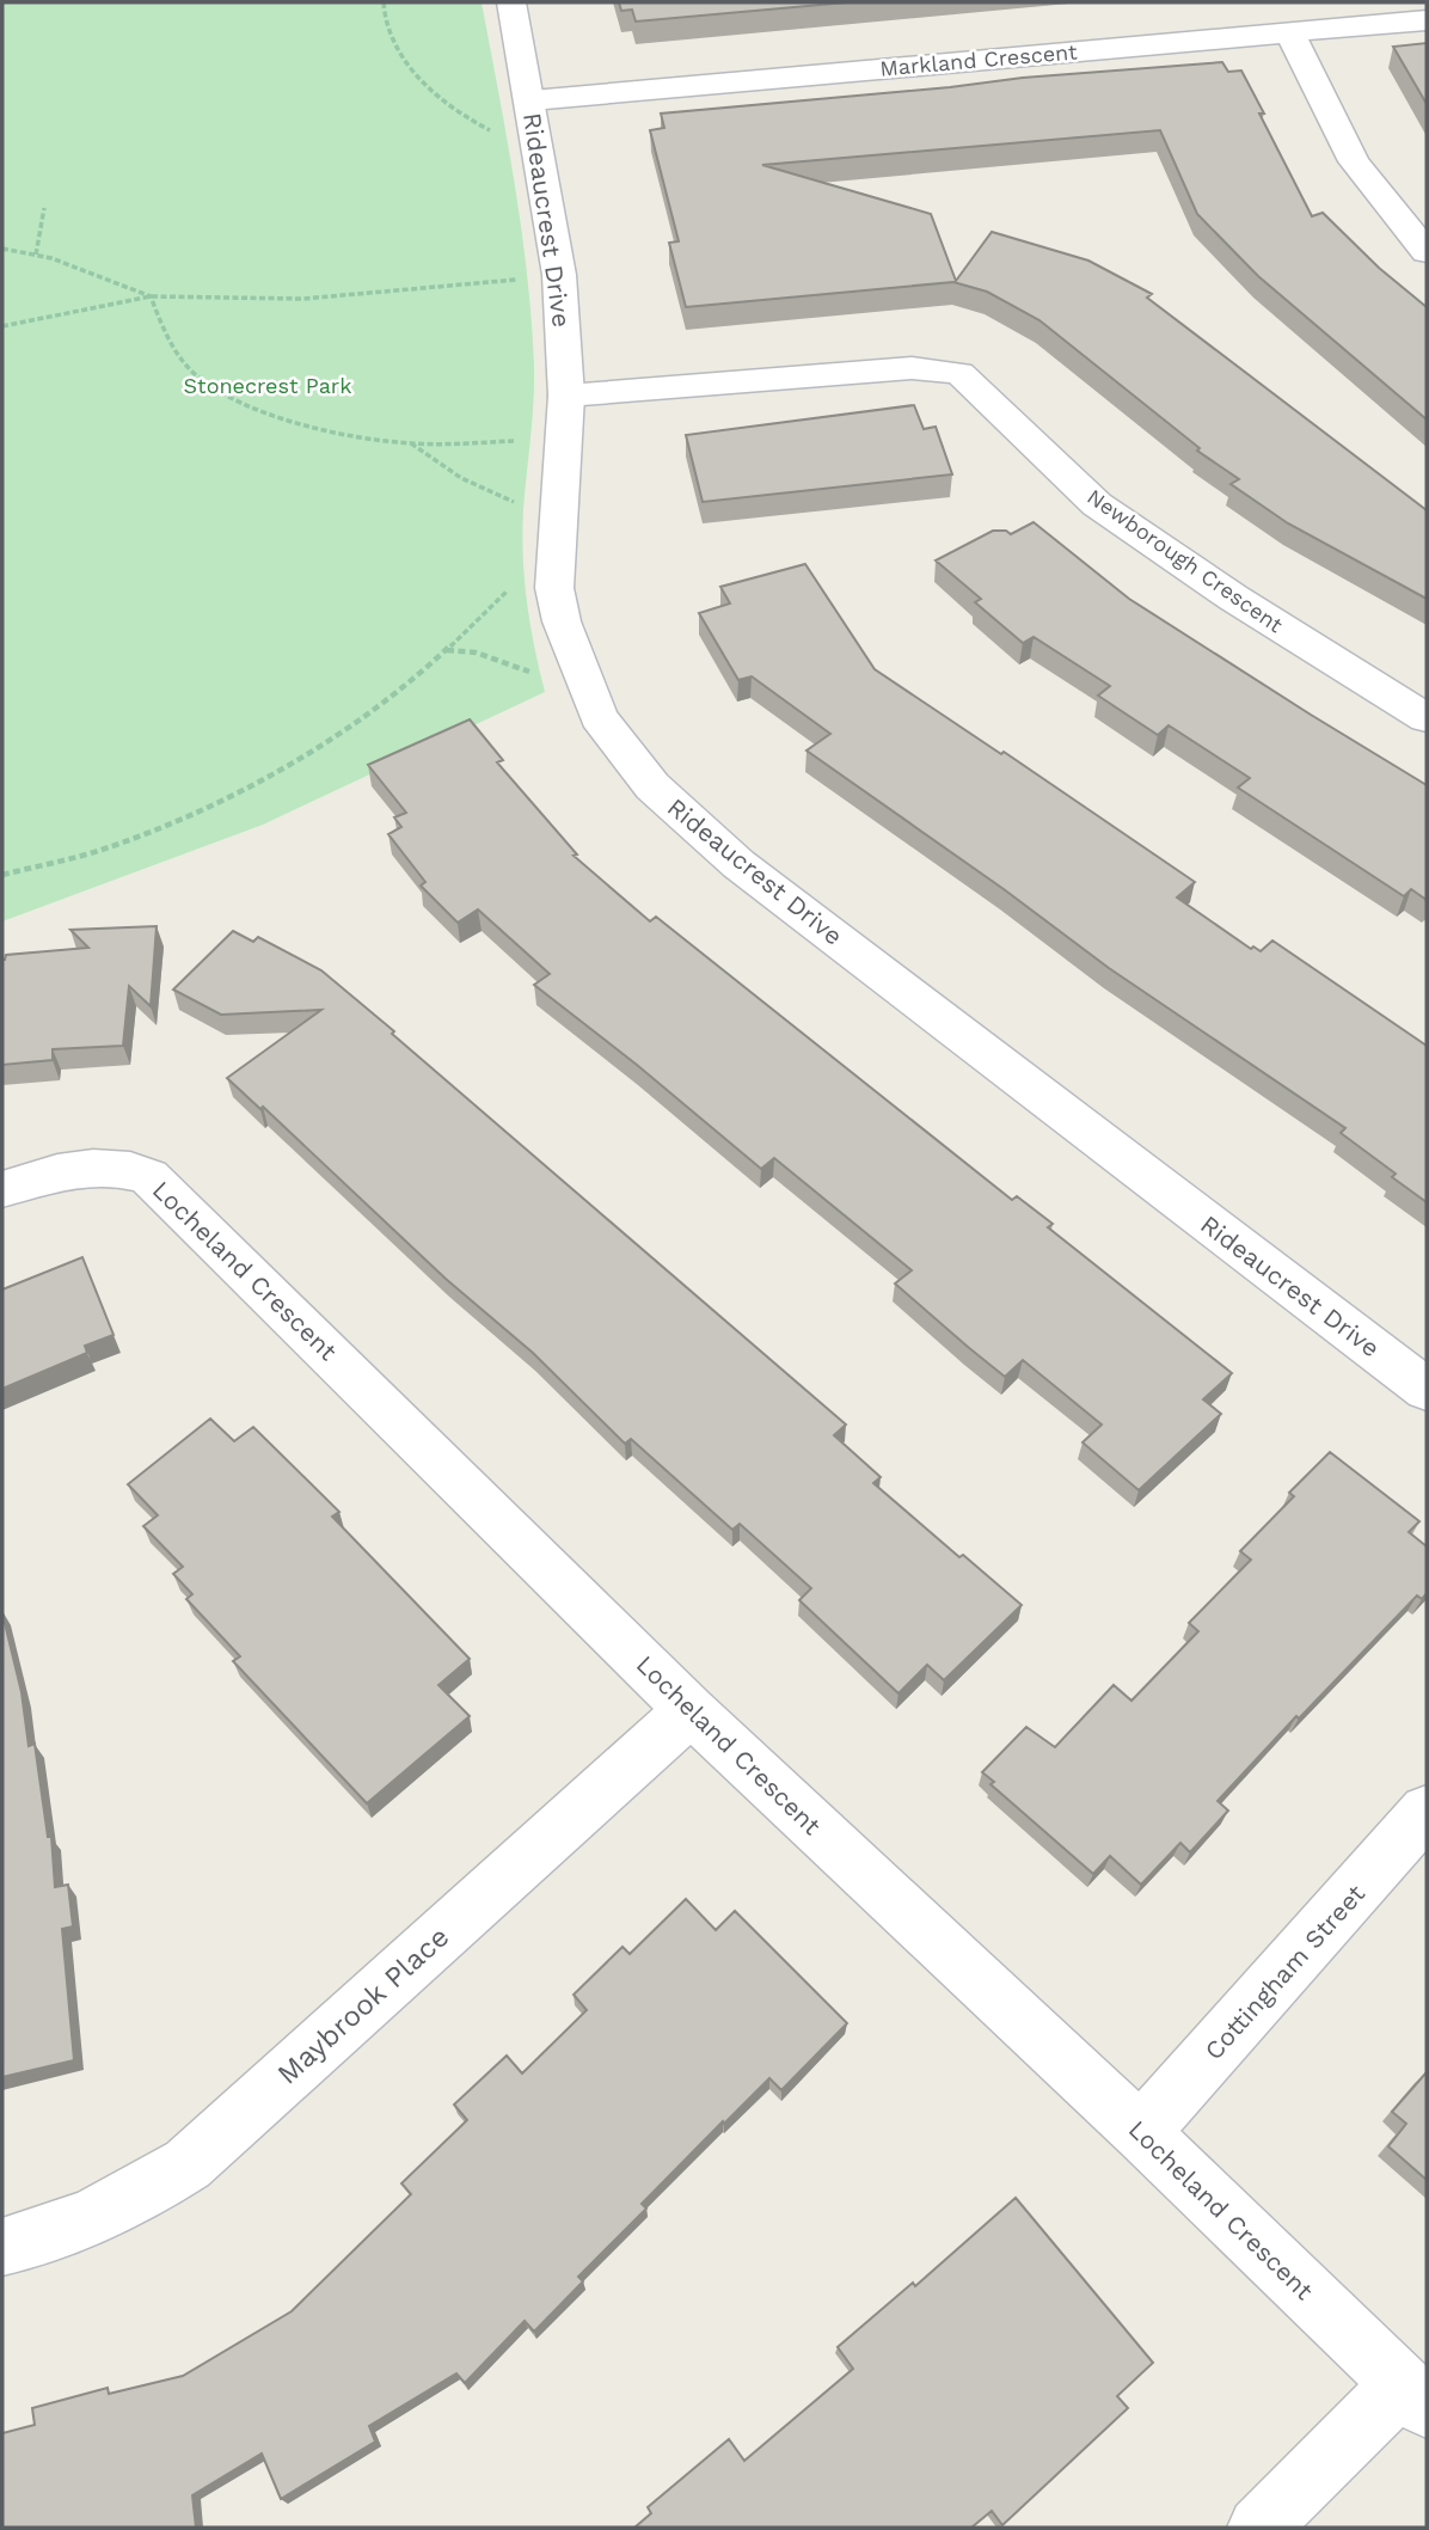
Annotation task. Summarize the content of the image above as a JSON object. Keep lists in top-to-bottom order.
{
  "streets": {
    "street": [
      "Markland Crescent",
      "Rideaucrest Drive",
      "Newborough Crescent",
      "Locheland Crescent",
      "Cottingham Street",
      "Maybrook Place"
    ]
  },
  "crossings": [
    ["Markland Crescent", "Rideaucrest Drive"],
    ["Rideaucrest Drive", "Newborough Crescent"],
    ["Locheland Crescent", "Cottingham Street"],
    ["Locheland Crescent", "Maybrook Place"]
  ],
  "parks": ["Stonecrest Park"]
}
